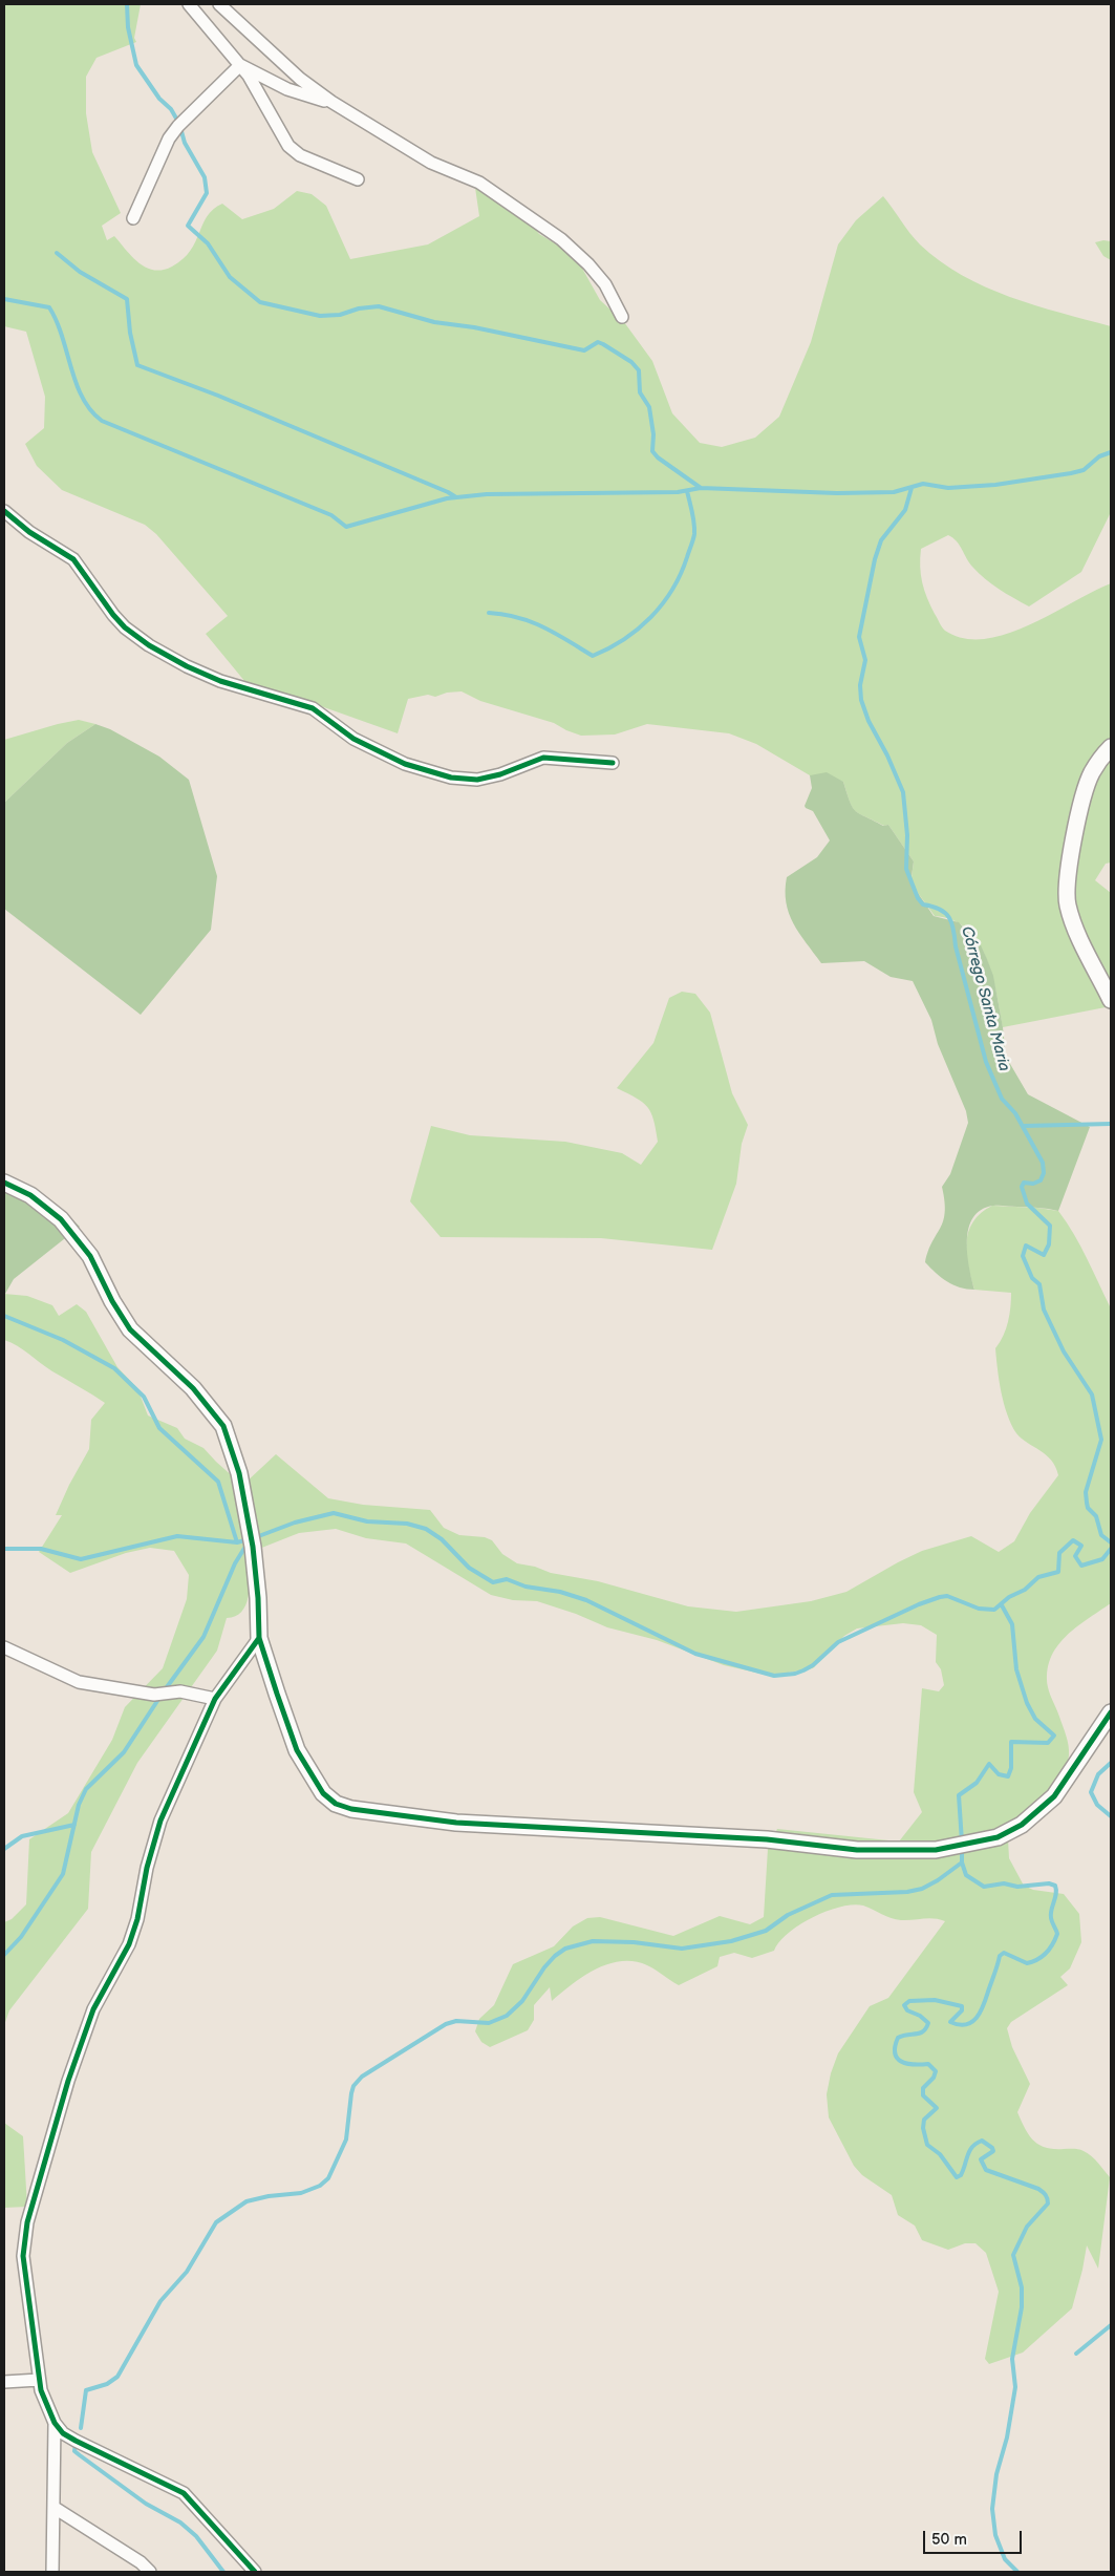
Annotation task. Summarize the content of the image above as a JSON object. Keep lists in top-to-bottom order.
{
  "water": ["Córrego Santa Maria"],
  "scale_bar": "50 m"
}
